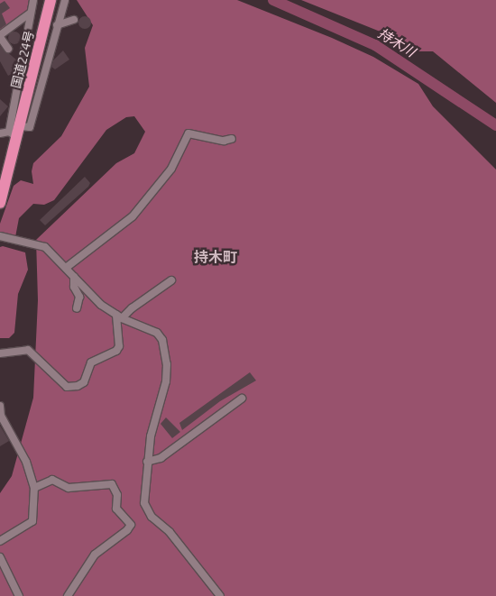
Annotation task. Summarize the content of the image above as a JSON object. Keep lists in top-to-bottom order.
{
  "streets": {
    "highway": ["国道224号"]
  },
  "districts": ["持木町"],
  "water": ["持木川"]
}
